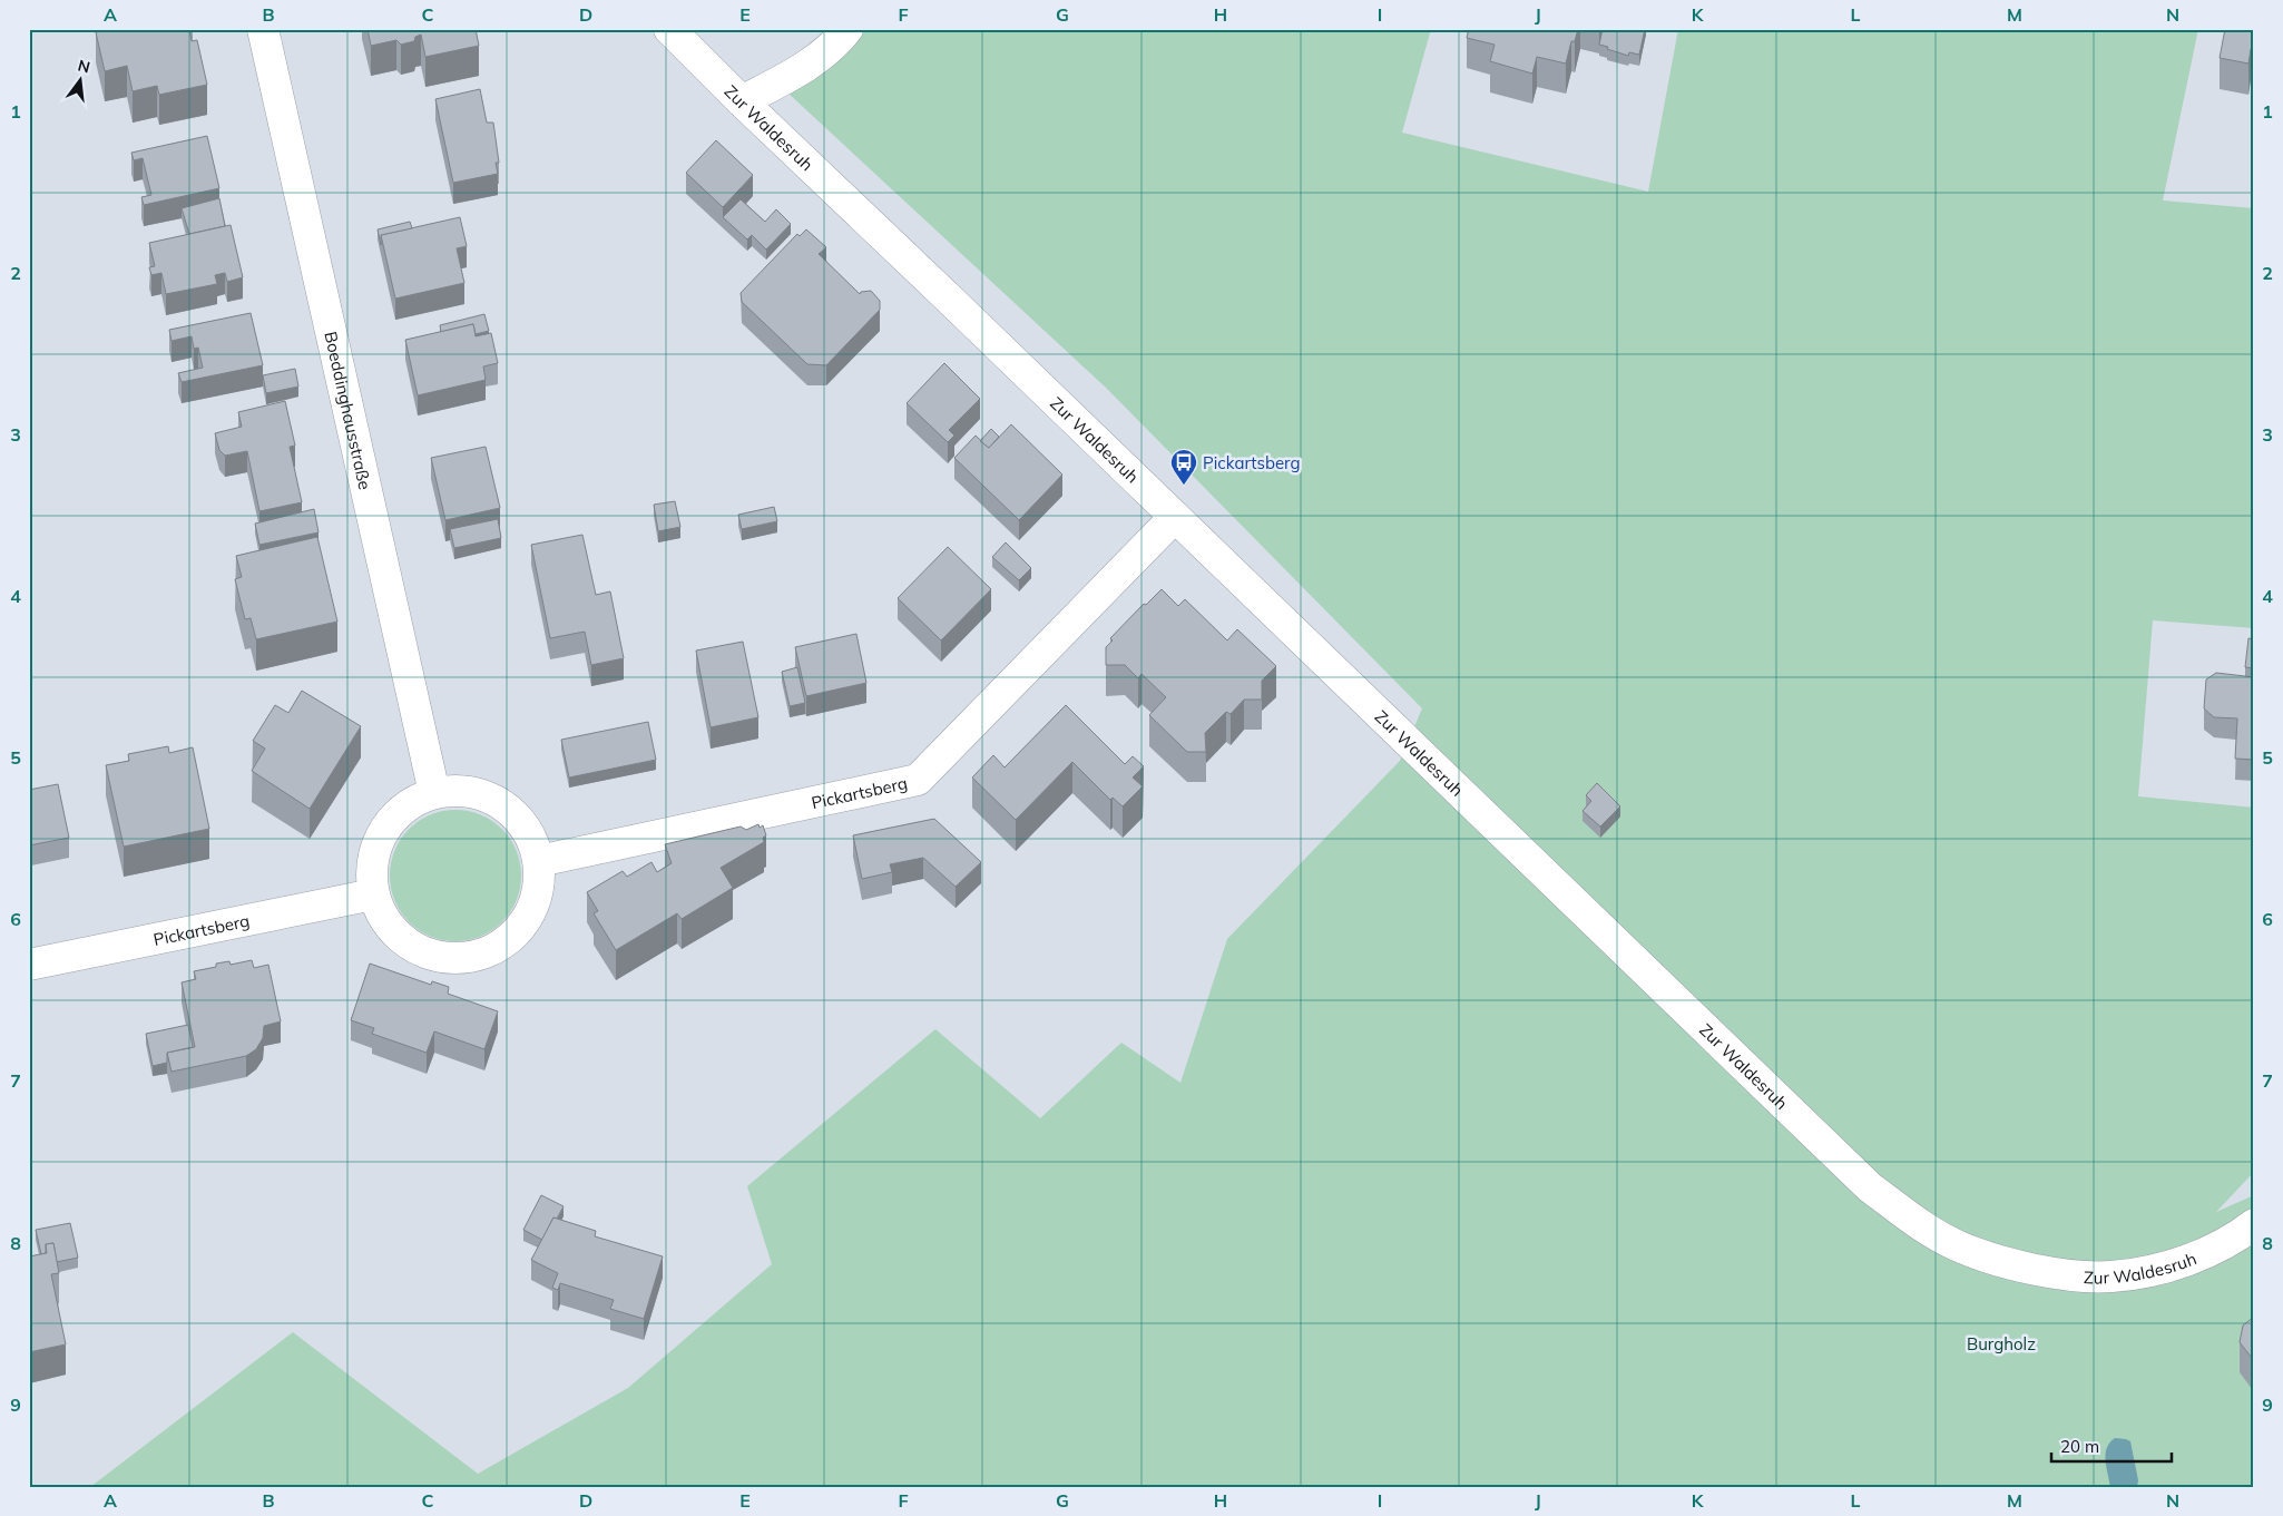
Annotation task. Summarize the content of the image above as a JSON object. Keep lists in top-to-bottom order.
{
  "streets": {
    "street": ["Zur Waldesruh", "Boeddinghausstraße", "Pickartsberg"]
  },
  "crossings": [
    ["Zur Waldesruh", "Pickartsberg"],
    ["Boeddinghausstraße", "Pickartsberg"]
  ],
  "parks": ["Burgholz"],
  "places": {
    "bus stop": ["Pickartsberg"]
  },
  "scale_bar": "20 m",
  "north": "top",
  "grid": {
    "columns": [
      "A",
      "B",
      "C",
      "D",
      "E",
      "F",
      "G",
      "H",
      "I",
      "J",
      "K",
      "L",
      "M",
      "N"
    ],
    "rows": [
      "1",
      "2",
      "3",
      "4",
      "5",
      "6",
      "7",
      "8",
      "9"
    ]
  }
}
